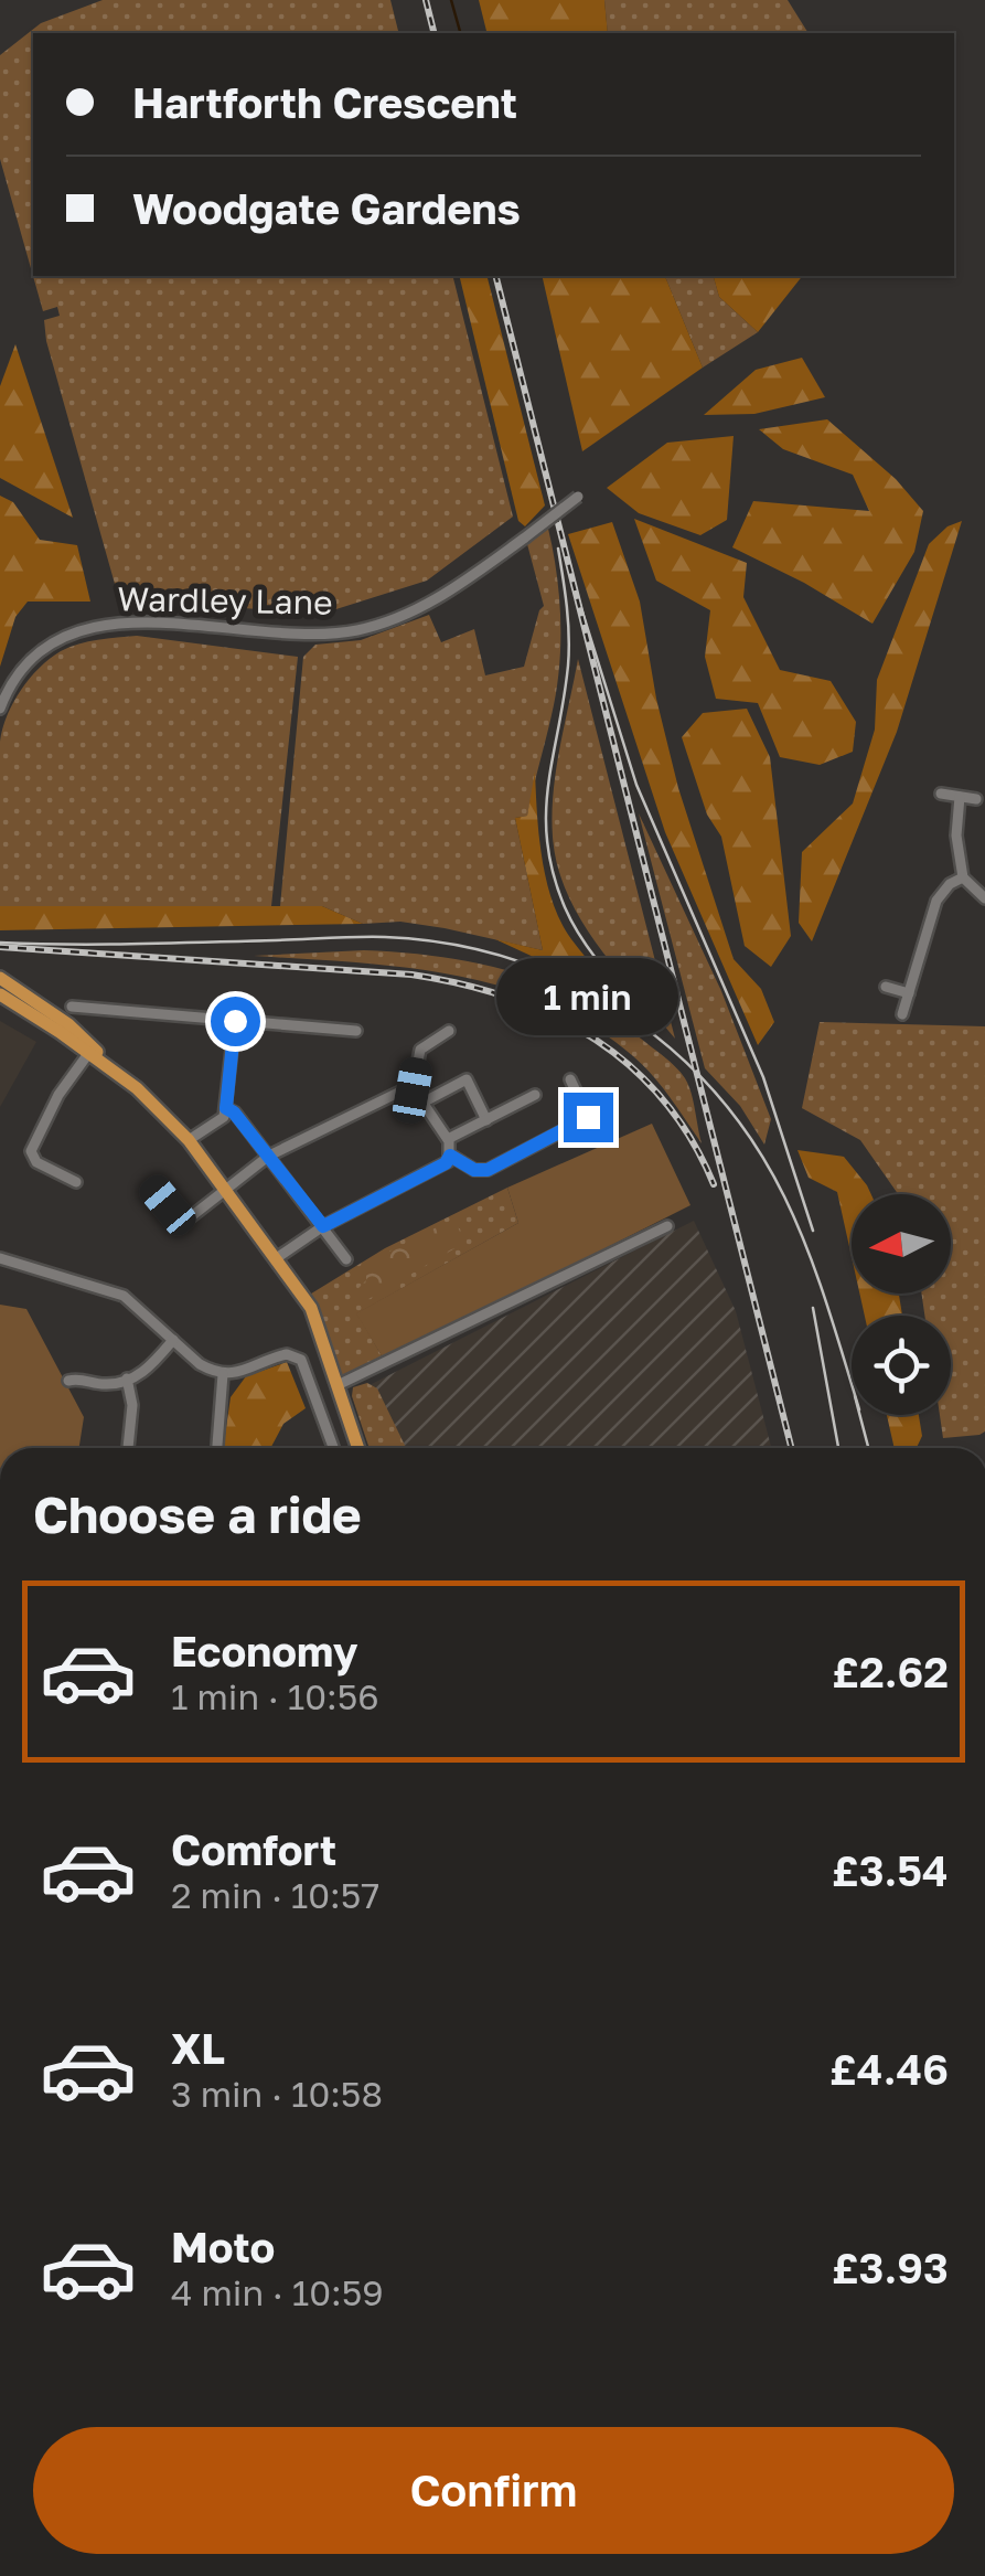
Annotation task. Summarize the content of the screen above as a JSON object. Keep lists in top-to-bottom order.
{
  "streets": {
    "street": ["Wardley Lane"]
  },
  "north": "left",
  "page": {
    "banner": ["Hartforth Crescent", "Woodgate Gardens"],
    "bubble": "1 min",
    "heading": "Choose a ride",
    "list": [
      {
        "name": "Economy",
        "note": "1 min · 10:56",
        "value": "£2.62"
      },
      {
        "name": "Comfort",
        "note": "2 min · 10:57",
        "value": "£3.54"
      },
      {
        "name": "XL",
        "note": "3 min · 10:58",
        "value": "£4.46"
      },
      {
        "name": "Moto",
        "note": "4 min · 10:59",
        "value": "£3.93"
      }
    ],
    "buttons": "Confirm"
  }
}
